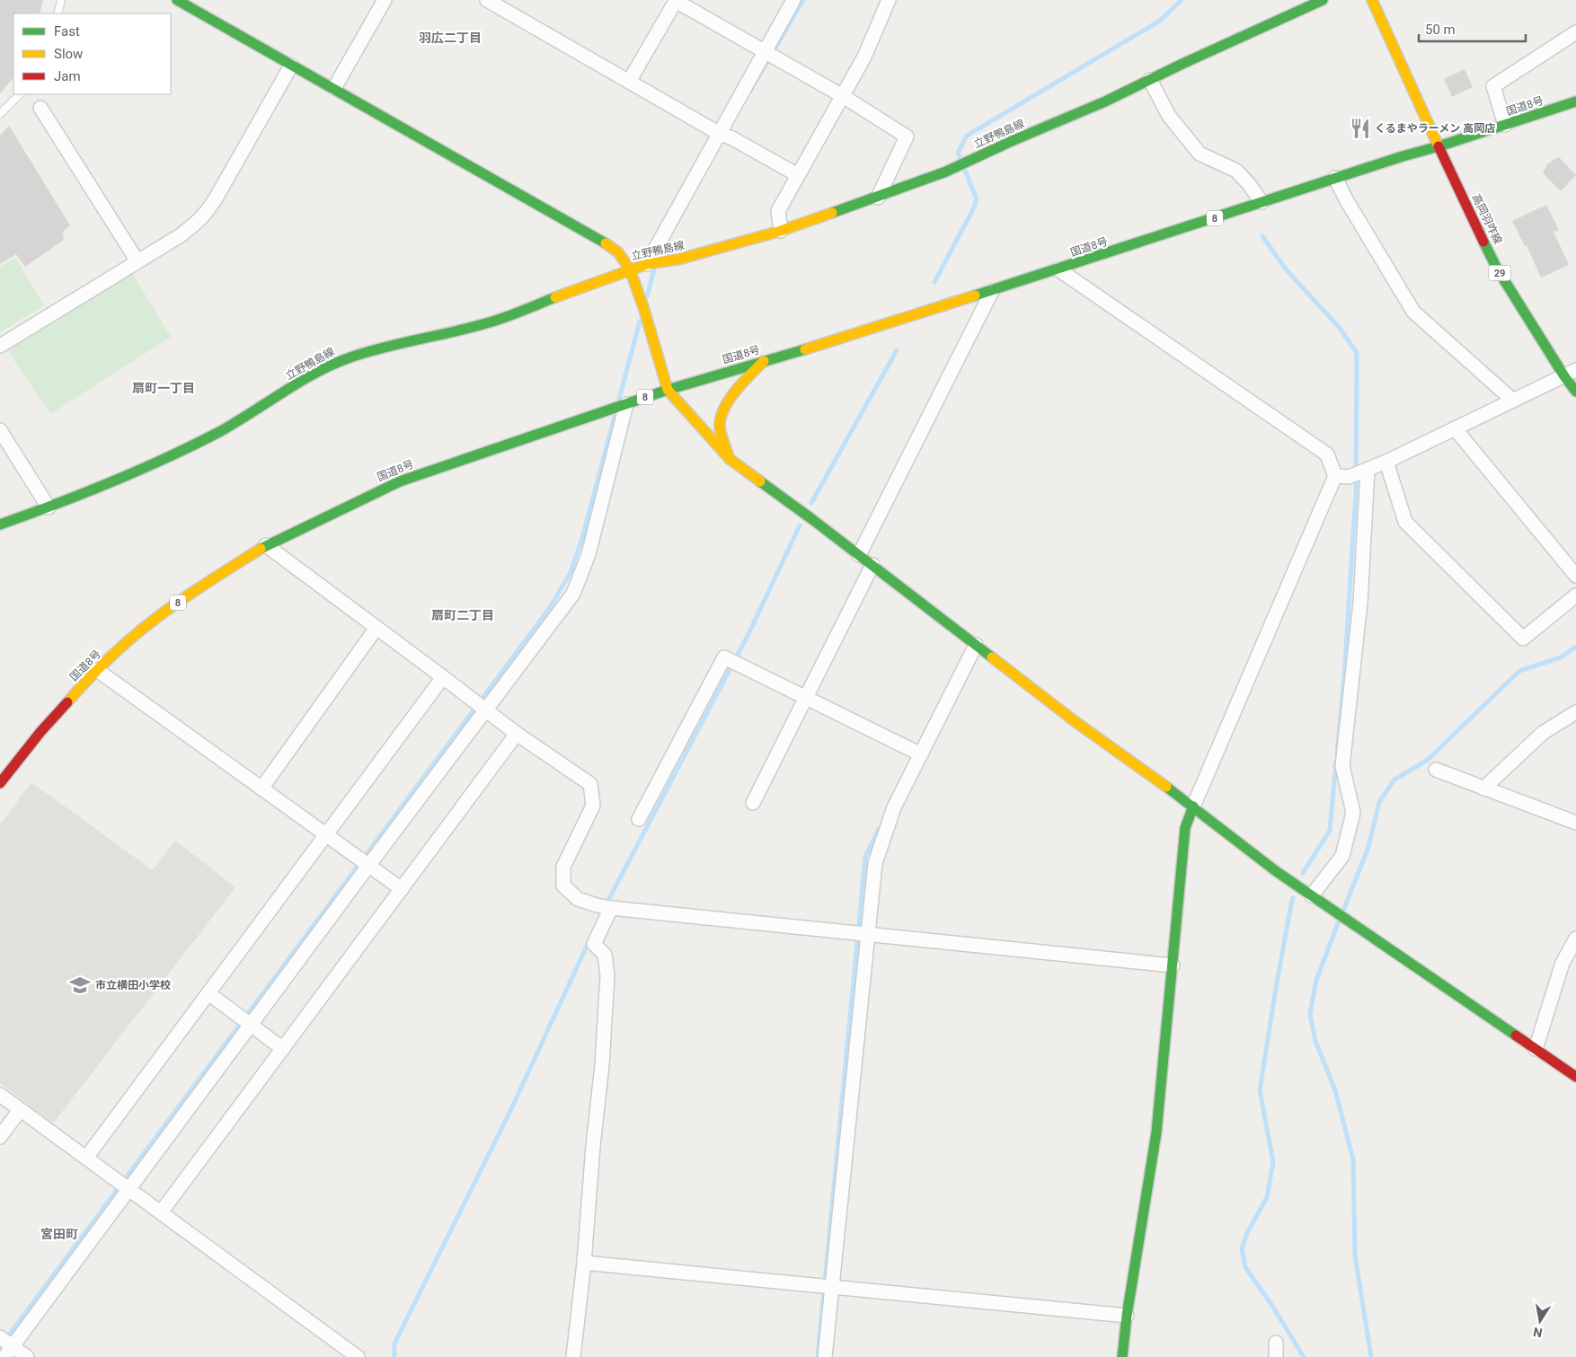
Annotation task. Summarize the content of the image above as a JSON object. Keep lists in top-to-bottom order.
{
  "streets": {
    "main road": [
      "国道8号",
      "立野鴨島線",
      "8",
      "高岡羽咋線",
      "29"
    ]
  },
  "crossings": [
    ["国道8号", "高岡羽咋線"]
  ],
  "districts": [
    "羽広二丁目",
    "扇町一丁目",
    "扇町二丁目",
    "宮田町"
  ],
  "places": {
    "restaurant": ["くるまやラーメン 高岡店"],
    "school or university": ["市立横田小学校"]
  },
  "legend": ["Fast", "Slow", "Jam"],
  "scale_bar": "50 m",
  "north": "bottom"
}
